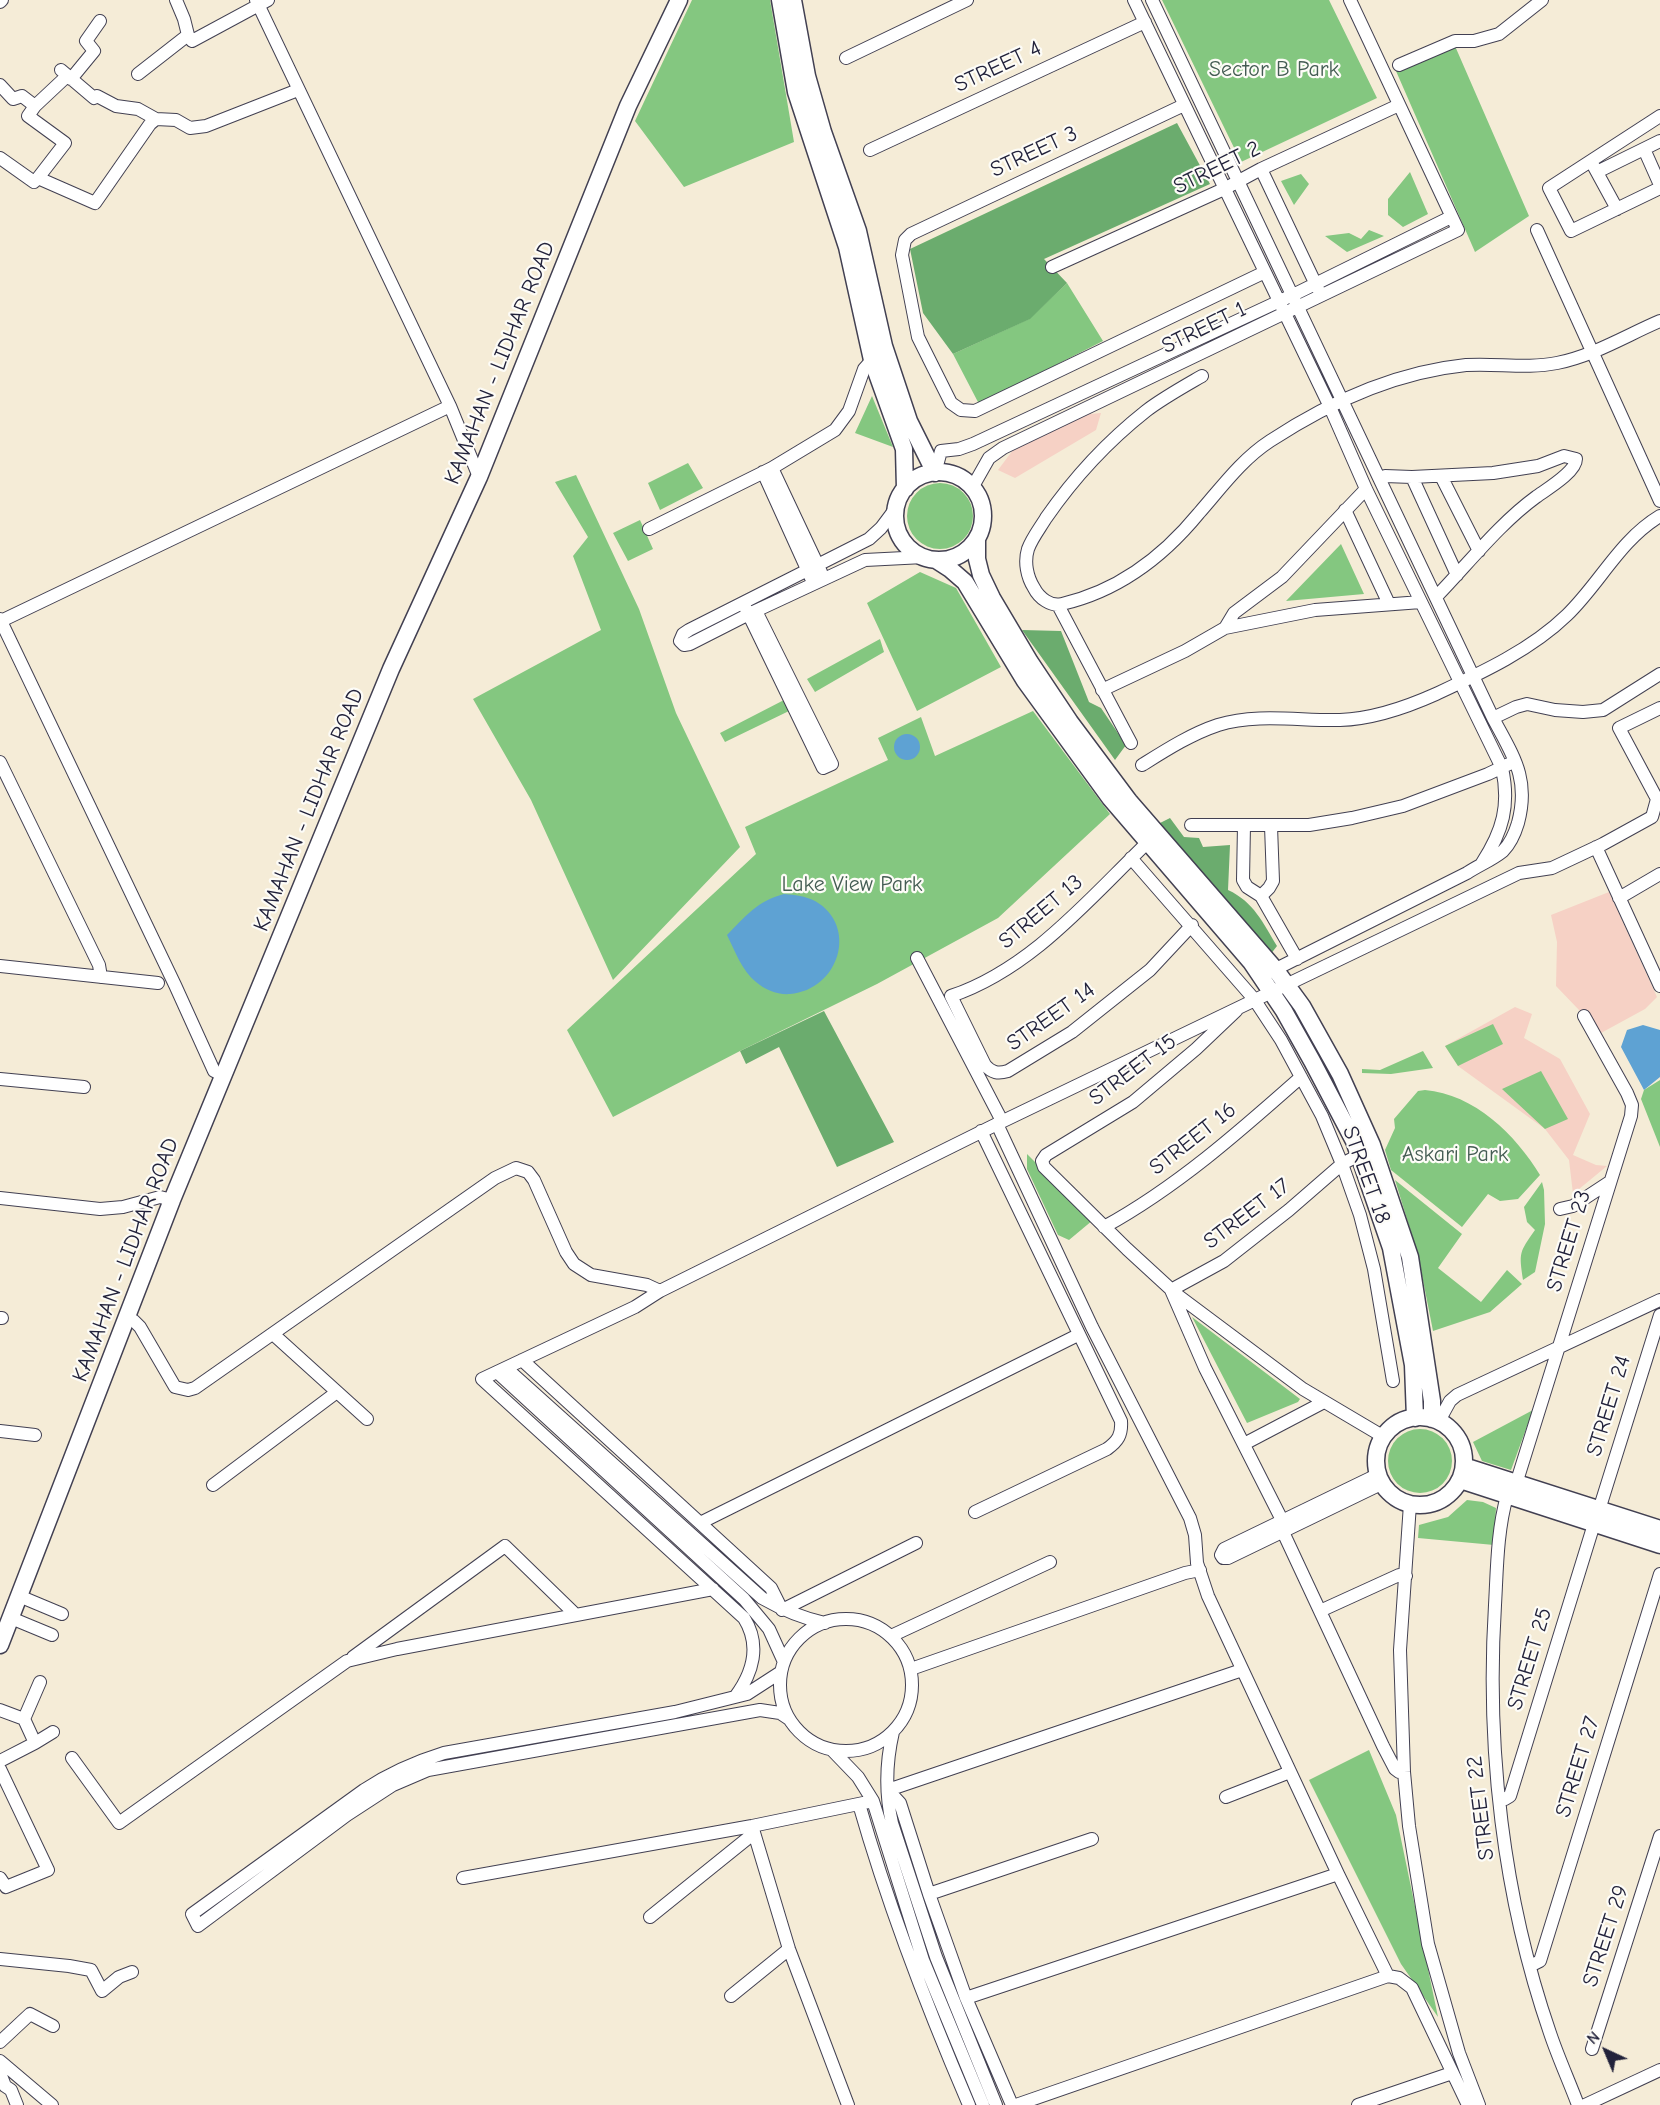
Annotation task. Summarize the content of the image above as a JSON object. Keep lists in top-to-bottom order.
{
  "streets": {
    "street": [
      "STREET 4",
      "STREET 3",
      "STREET 2",
      "STREET 1",
      "KAMAHAN - LIDHAR ROAD",
      "STREET 13",
      "STREET 14",
      "STREET 15",
      "STREET 16",
      "STREET 18",
      "STREET 17",
      "STREET 23",
      "STREET 24",
      "STREET 25",
      "STREET 27",
      "STREET 22",
      "STREET 29"
    ]
  },
  "crossings": [
    ["STREET 2", "STREET 1"],
    ["STREET 13", "STREET 14"],
    ["STREET 13", "STREET 18"],
    ["STREET 14", "STREET 18"],
    ["STREET 15", "STREET 16"],
    ["STREET 15", "STREET 18"],
    ["STREET 16", "STREET 18"],
    ["STREET 18", "STREET 17"],
    ["STREET 23", "STREET 22"],
    ["STREET 24", "STREET 25"],
    ["STREET 25", "STREET 22"],
    ["STREET 27", "STREET 22"]
  ],
  "parks": ["Sector B Park", "Lake View Park", "Askari Park"],
  "north": "top left"
}
